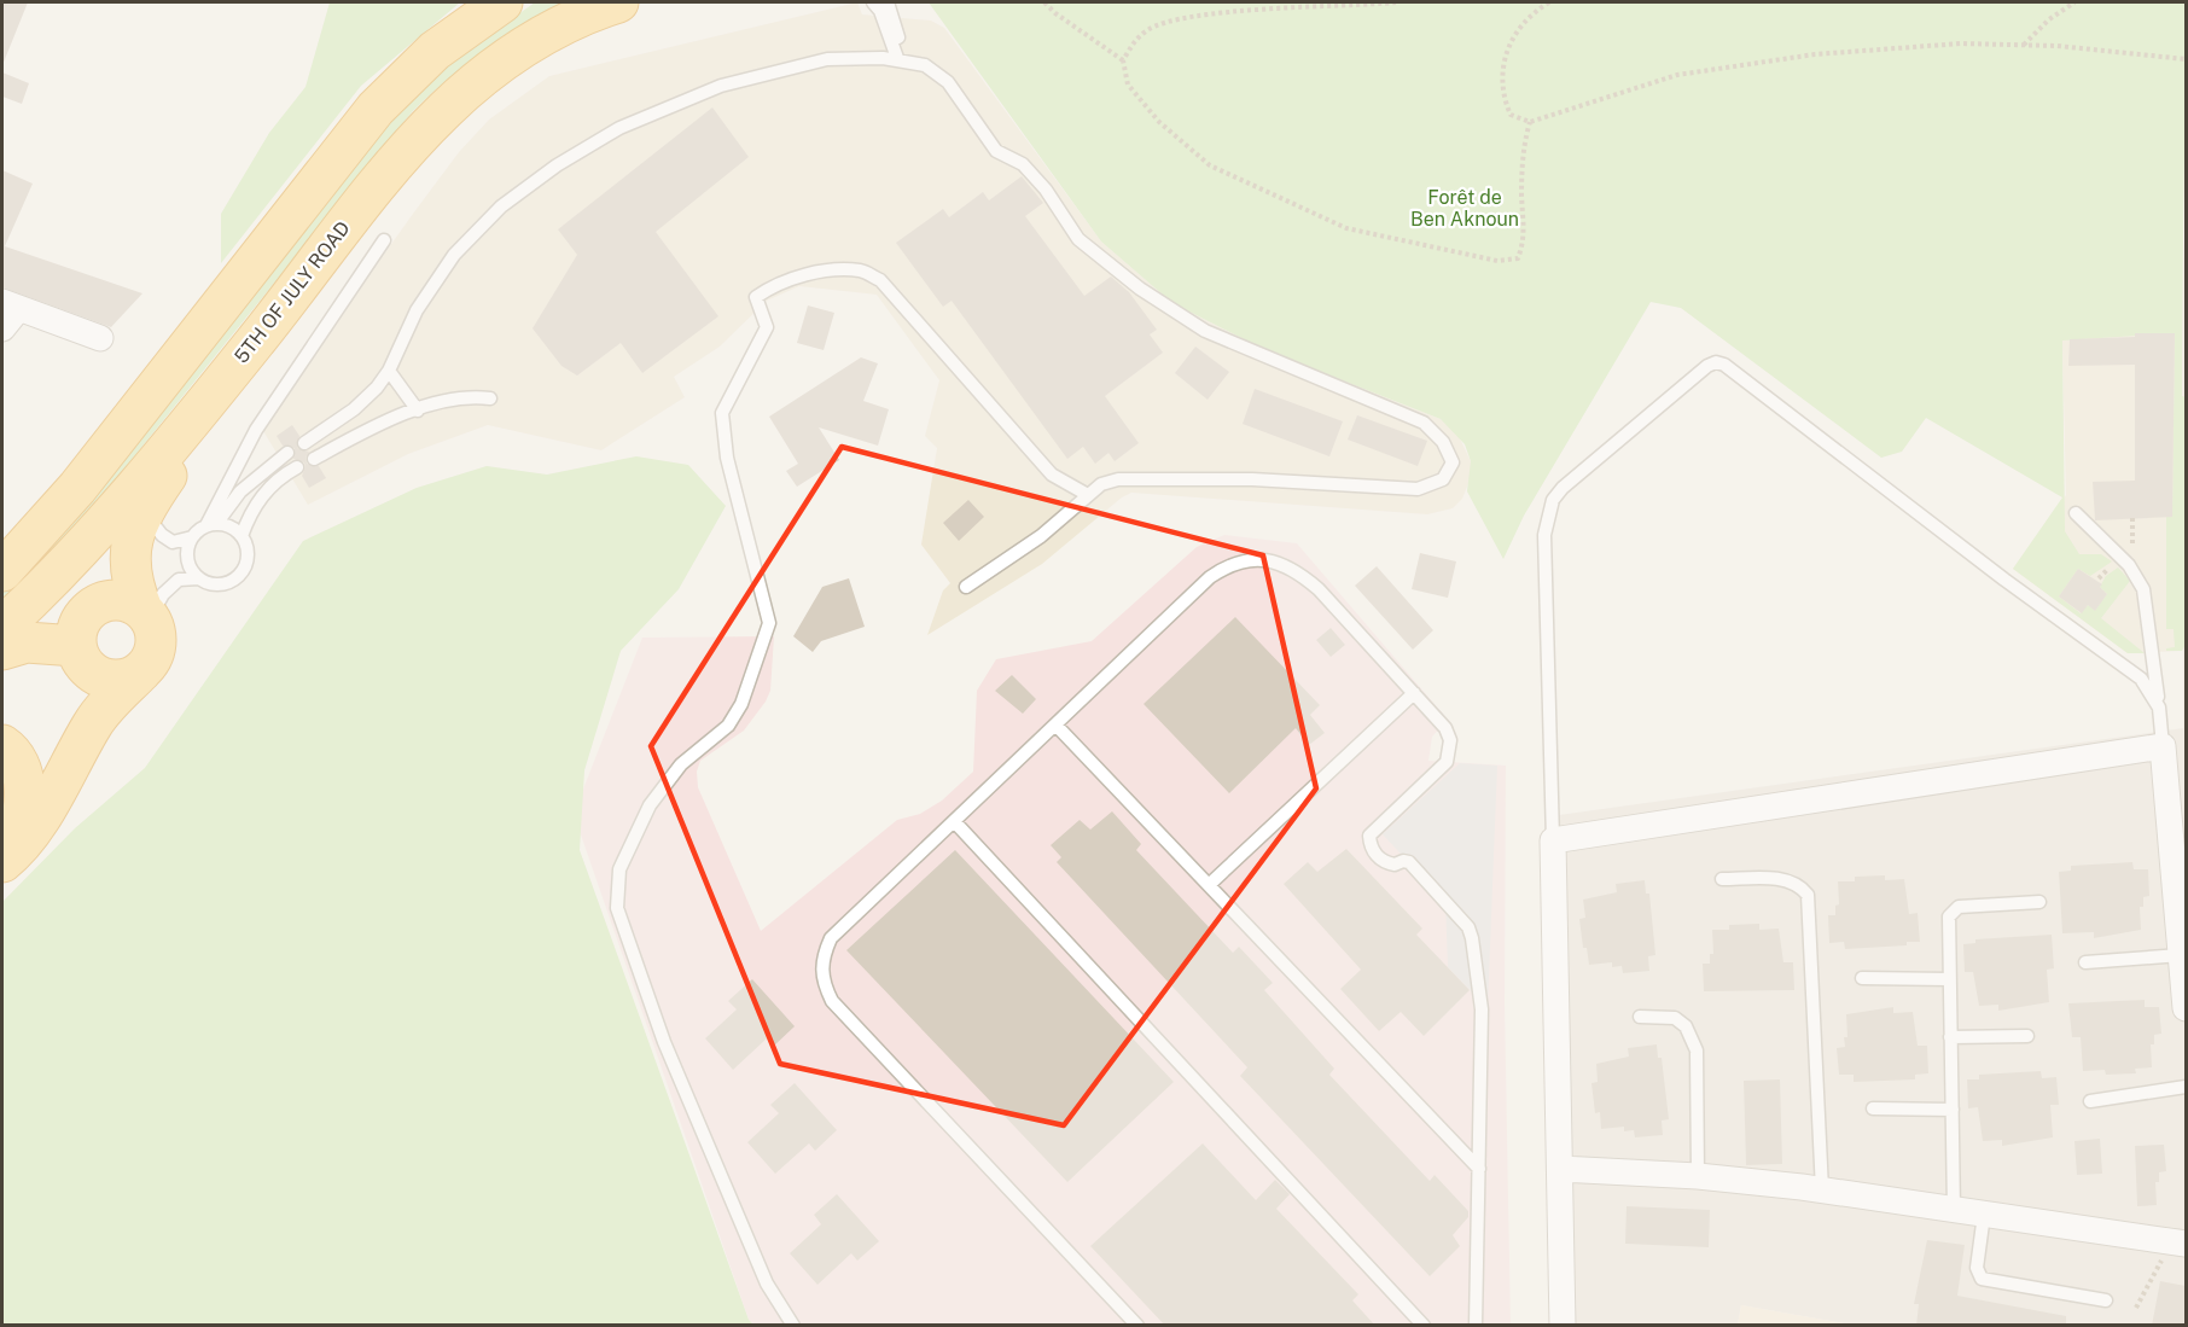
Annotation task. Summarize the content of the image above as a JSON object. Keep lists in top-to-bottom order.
{
  "streets": {
    "highway": ["5TH OF JULY ROAD"]
  },
  "parks": ["Forêt de Ben Aknoun"]
}
